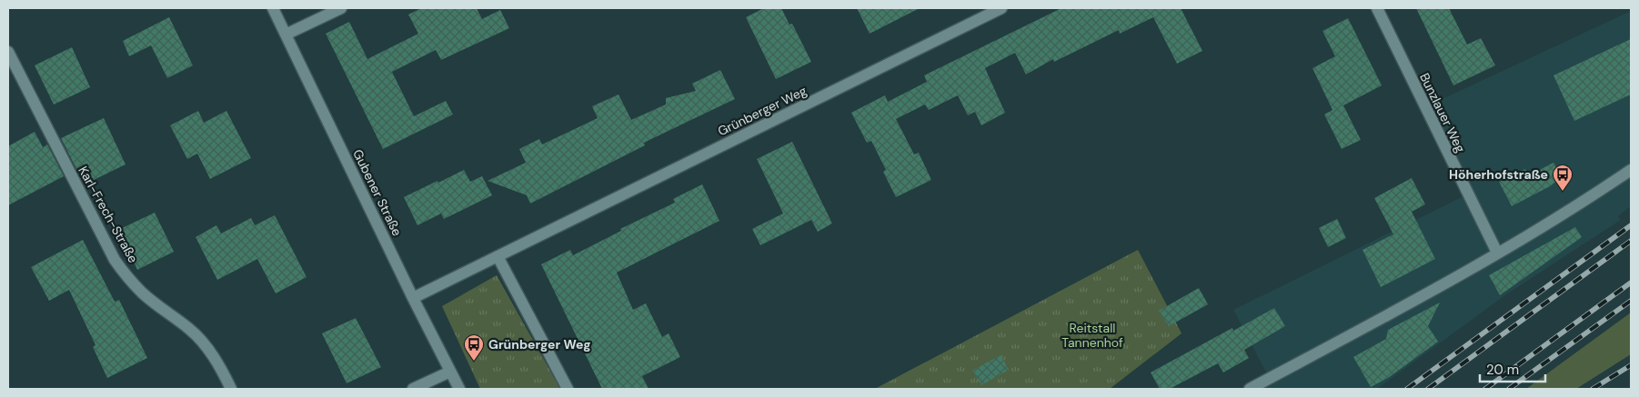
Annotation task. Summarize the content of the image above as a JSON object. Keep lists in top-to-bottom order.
{
  "streets": {
    "street": [
      "Grünberger Weg",
      "Bunzlauer Weg",
      "Gubener Straße",
      "Karl-Frech-Straße"
    ]
  },
  "crossings": [
    ["Grünberger Weg", "Gubener Straße"]
  ],
  "parks": ["Reitstall Tannenhof"],
  "places": {
    "bus stop": ["Höherhofstraße", "Grünberger Weg"]
  },
  "scale_bar": "20 m"
}
